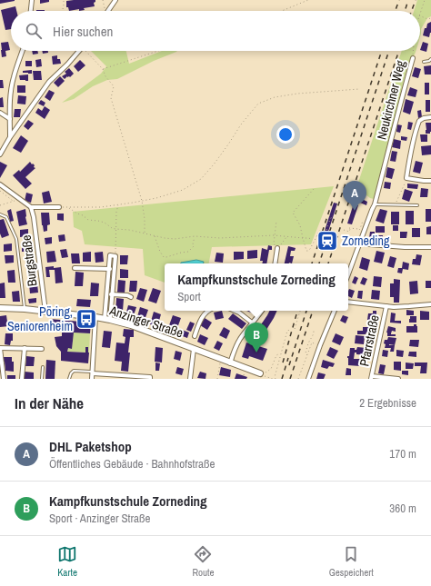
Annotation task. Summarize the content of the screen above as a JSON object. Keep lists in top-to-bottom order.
{
  "streets": {
    "street": [
      "Neukirchner Weg",
      "Burgstraße",
      "Anzinger Straße",
      "Pfarrstraße"
    ]
  },
  "crossings": [
    ["Burgstraße", "Anzinger Straße"]
  ],
  "places": {
    "station": ["Zorneding"],
    "bus stop": ["Pöring, Seniorenheim"]
  },
  "page": {
    "search": "Hier suchen",
    "pins": ["A", "B"],
    "popup": ["Kampfkunstschule Zorneding", "Sport"],
    "heading": ["In der Nähe", "2 Ergebnisse"],
    "list": [
      {
        "mark": "A",
        "name": "DHL Paketshop",
        "note": "Öffentliches Gebäude · Bahnhofstraße",
        "value": "170 m"
      },
      {
        "mark": "B",
        "name": "Kampfkunstschule Zorneding",
        "note": "Sport · Anzinger Straße",
        "value": "360 m"
      }
    ],
    "nav": ["Karte", "Route", "Gespeichert"]
  }
}
